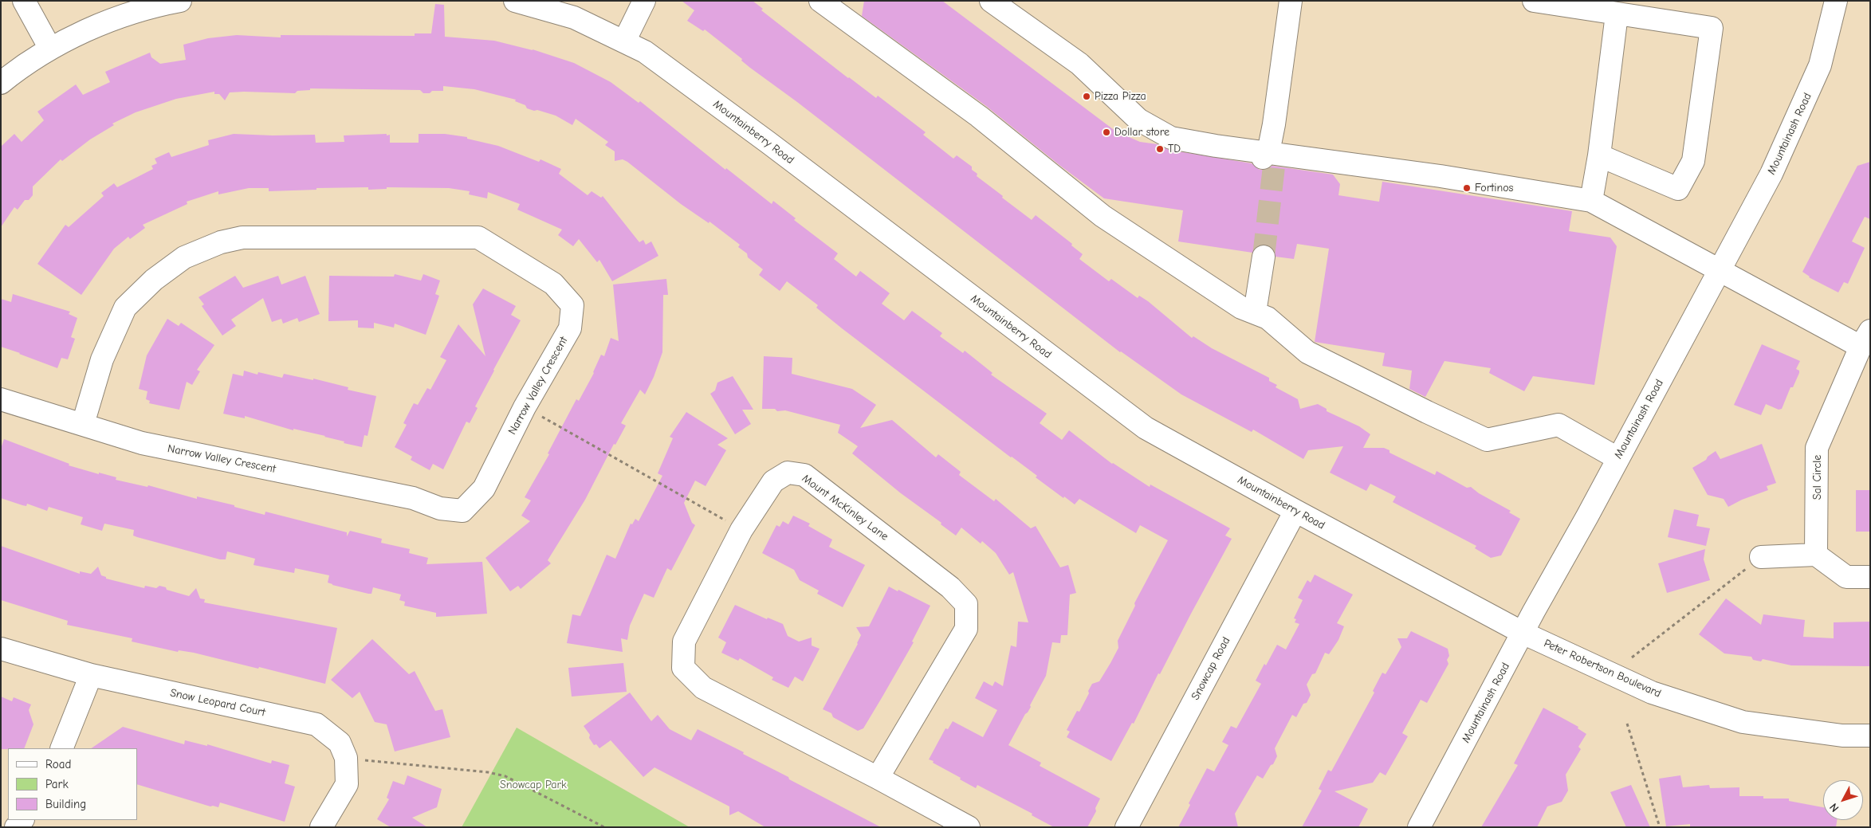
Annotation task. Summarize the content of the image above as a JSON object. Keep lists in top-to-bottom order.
{
  "streets": {
    "street": [
      "Mountainberry Road",
      "Mountainash Road",
      "Narrow Valley Crescent",
      "Sal Circle",
      "Mount McKinley Lane",
      "Snowcap Road",
      "Peter Robertson Boulevard",
      "Snow Leopard Court"
    ]
  },
  "crossings": [
    ["Mountainberry Road", "Mountainash Road"],
    ["Mountainberry Road", "Snowcap Road"],
    ["Mountainberry Road", "Peter Robertson Boulevard"],
    ["Mountainash Road", "Sal Circle"],
    ["Mountainash Road", "Peter Robertson Boulevard"]
  ],
  "parks": ["Snowcap Park"],
  "places": [
    "Pizza Pizza",
    "Dollar store",
    "TD",
    "Fortinos"
  ],
  "legend": ["Road", "Park", "Building"],
  "north": "bottom left"
}
